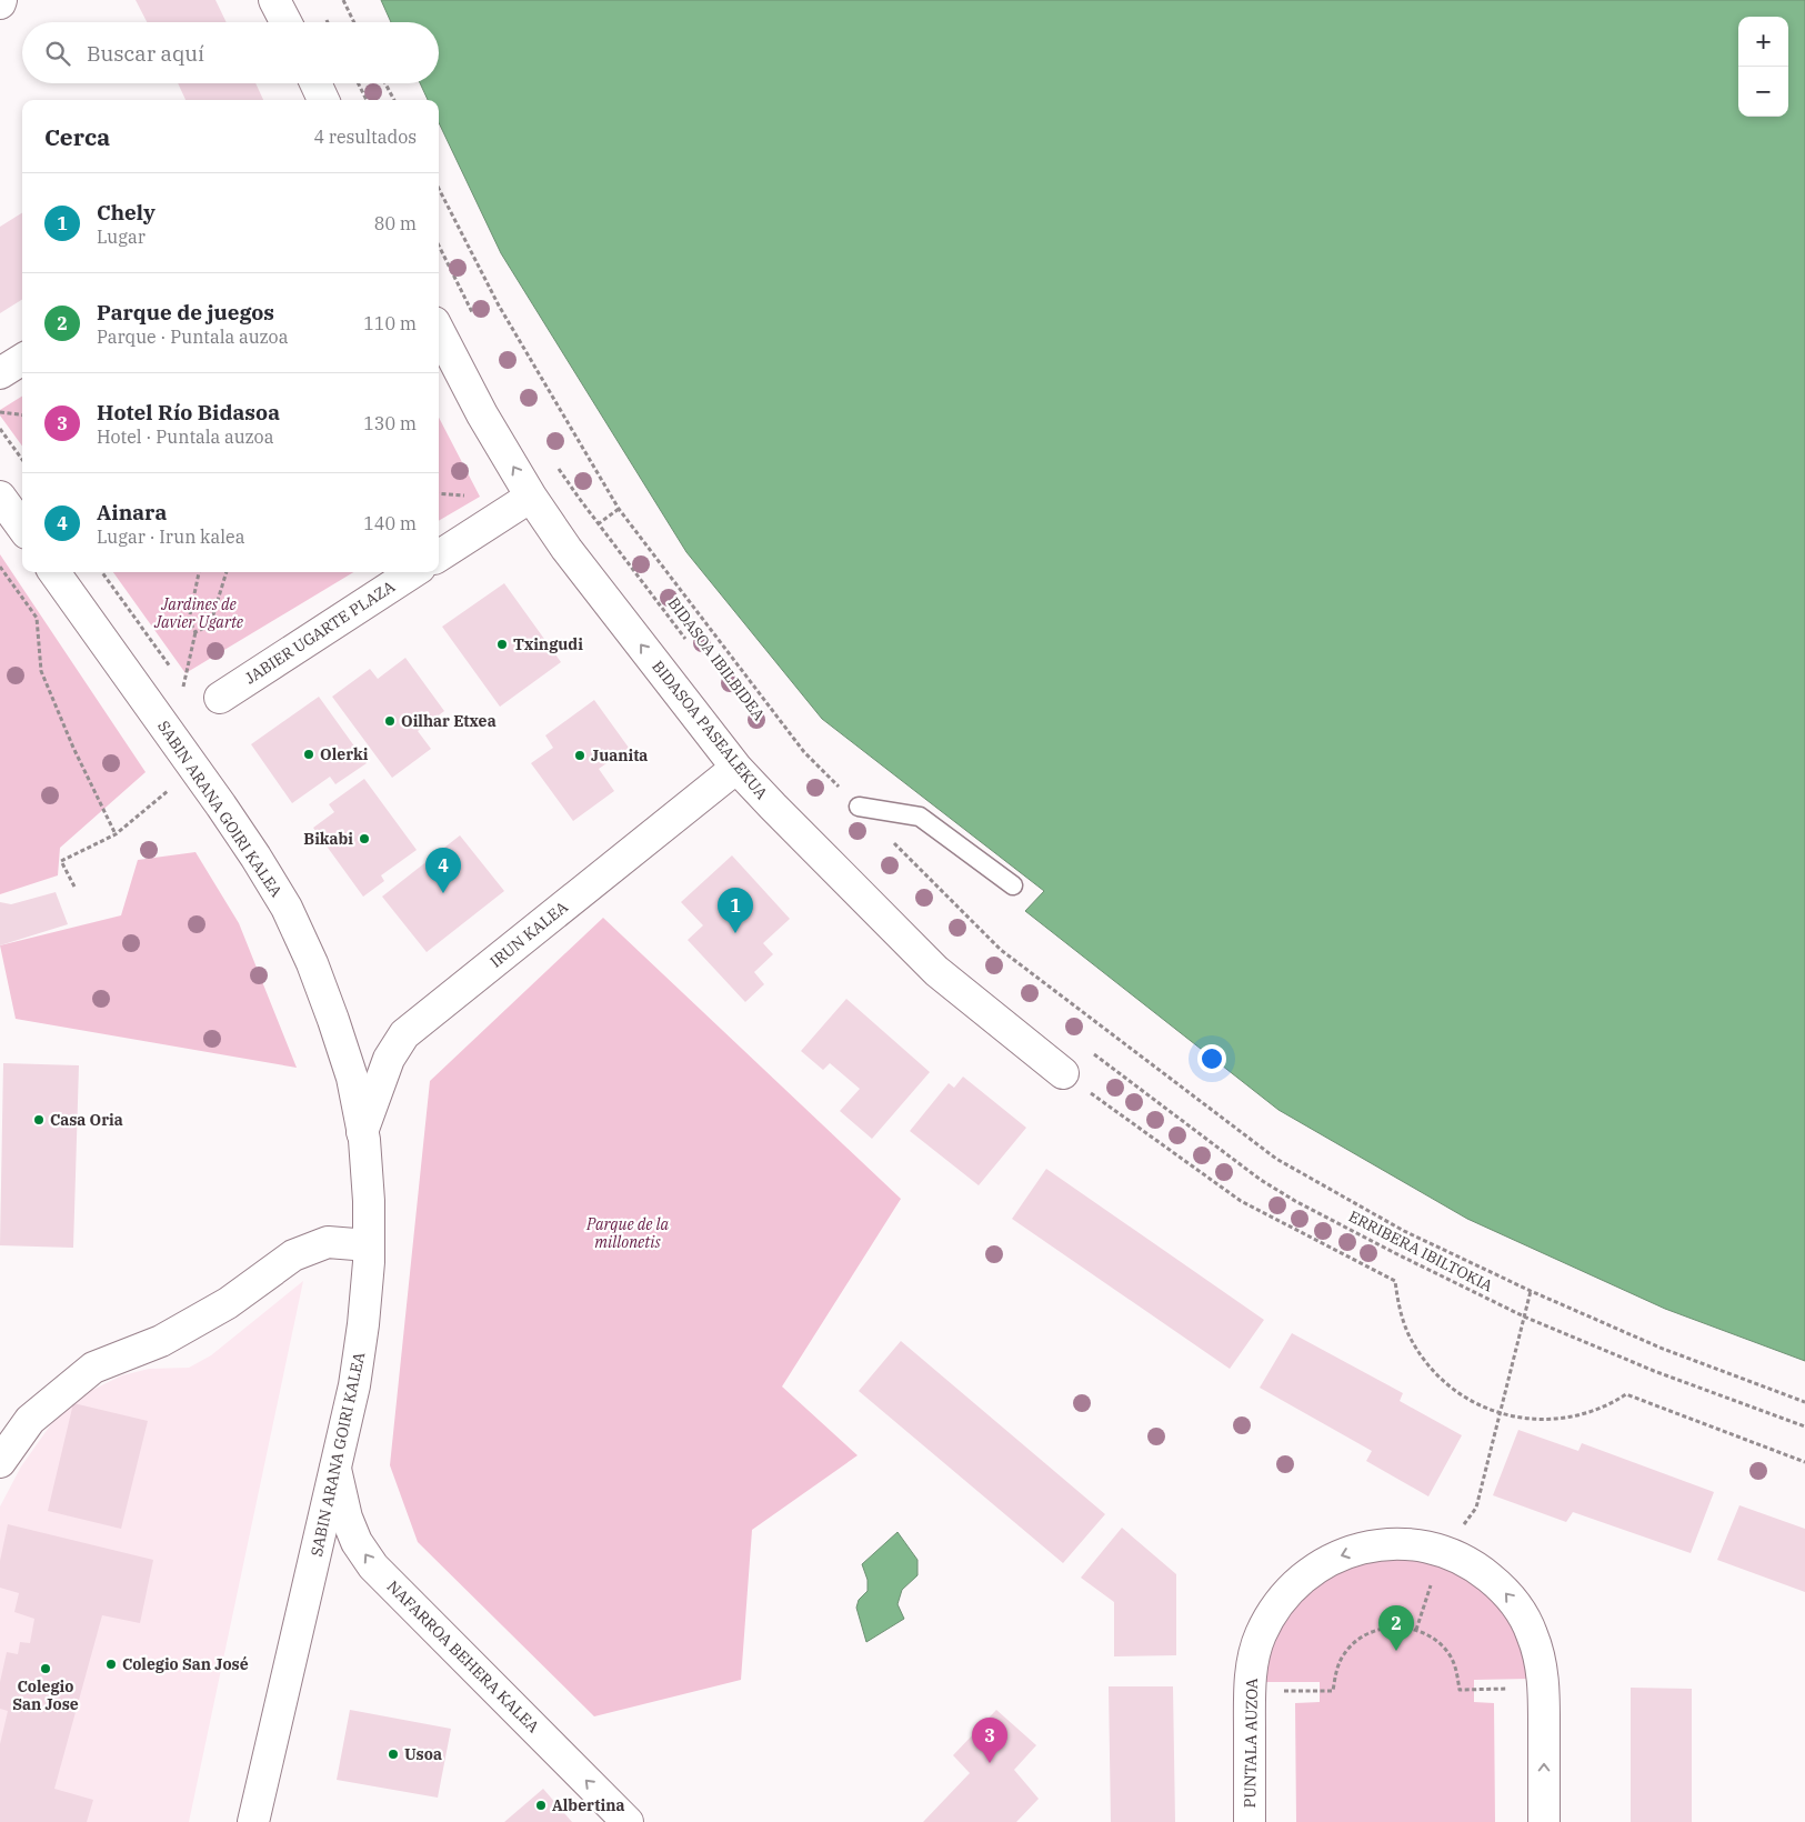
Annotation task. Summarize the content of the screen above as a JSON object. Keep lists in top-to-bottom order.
{
  "streets": {
    "street": [
      "JABIER UGARTE PLAZA",
      "BIDASOA PASEALEKUA",
      "SABIN ARANA GOIRI KALEA",
      "IRUN KALEA",
      "NAFARROA BEHERA KALEA",
      "PUNTALA AUZOA"
    ],
    "path": ["BIDASOA IBILBIDEA", "ERRIBERA IBILTOKIA"]
  },
  "crossings": [
    ["BIDASOA PASEALEKUA", "IRUN KALEA"],
    ["SABIN ARANA GOIRI KALEA", "IRUN KALEA"],
    ["SABIN ARANA GOIRI KALEA", "NAFARROA BEHERA KALEA"]
  ],
  "one_way": ["BIDASOA PASEALEKUA", "NAFARROA BEHERA KALEA"],
  "parks": ["Jardines de Javier Ugarte", "Parque de la millonetis"],
  "places": [
    "Txingudi",
    "Oilhar Etxea",
    "Olerki",
    "Juanita",
    "Bikabi",
    "Casa Oria",
    "Colegio San José",
    "Colegio San Jose",
    "Usoa",
    "Albertina"
  ],
  "page": {
    "map_buttons": ["+", "−"],
    "search": "Buscar aquí",
    "heading": ["Cerca", "4 resultados"],
    "list": [
      {
        "mark": "1",
        "name": "Chely",
        "note": "Lugar",
        "value": "80 m"
      },
      {
        "mark": "2",
        "name": "Parque de juegos",
        "note": "Parque · Puntala auzoa",
        "value": "110 m"
      },
      {
        "mark": "3",
        "name": "Hotel Río Bidasoa",
        "note": "Hotel · Puntala auzoa",
        "value": "130 m"
      },
      {
        "mark": "4",
        "name": "Ainara",
        "note": "Lugar · Irun kalea",
        "value": "140 m"
      }
    ],
    "pins": [
      "4",
      "1",
      "2",
      "3"
    ]
  }
}
